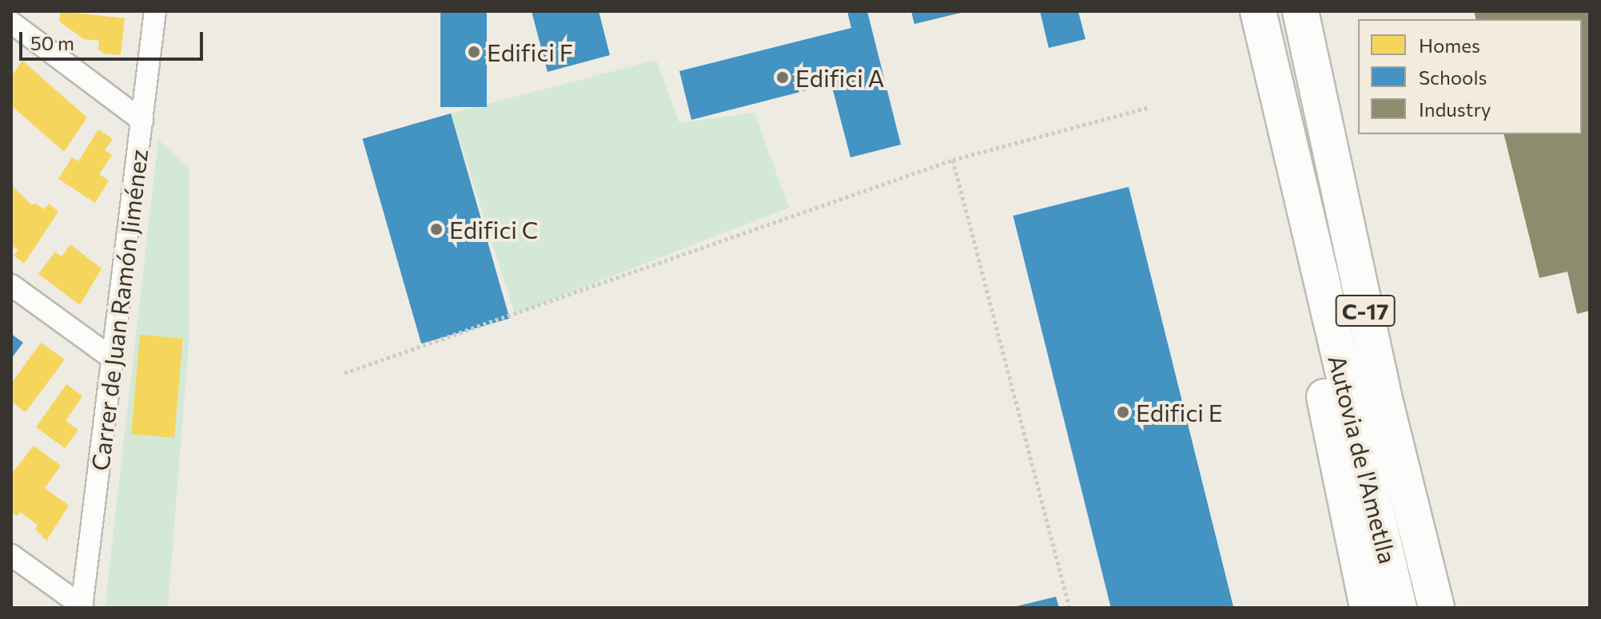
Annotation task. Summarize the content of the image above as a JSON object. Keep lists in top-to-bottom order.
{
  "streets": {
    "highway": ["C-17", "Autovia de l'Ametlla"],
    "street": ["Carrer de Juan Ramón Jiménez"]
  },
  "places": [
    "Edifici F",
    "Edifici A",
    "Edifici C",
    "Edifici E"
  ],
  "legend": ["Homes", "Schools", "Industry"],
  "scale_bar": "50 m"
}
